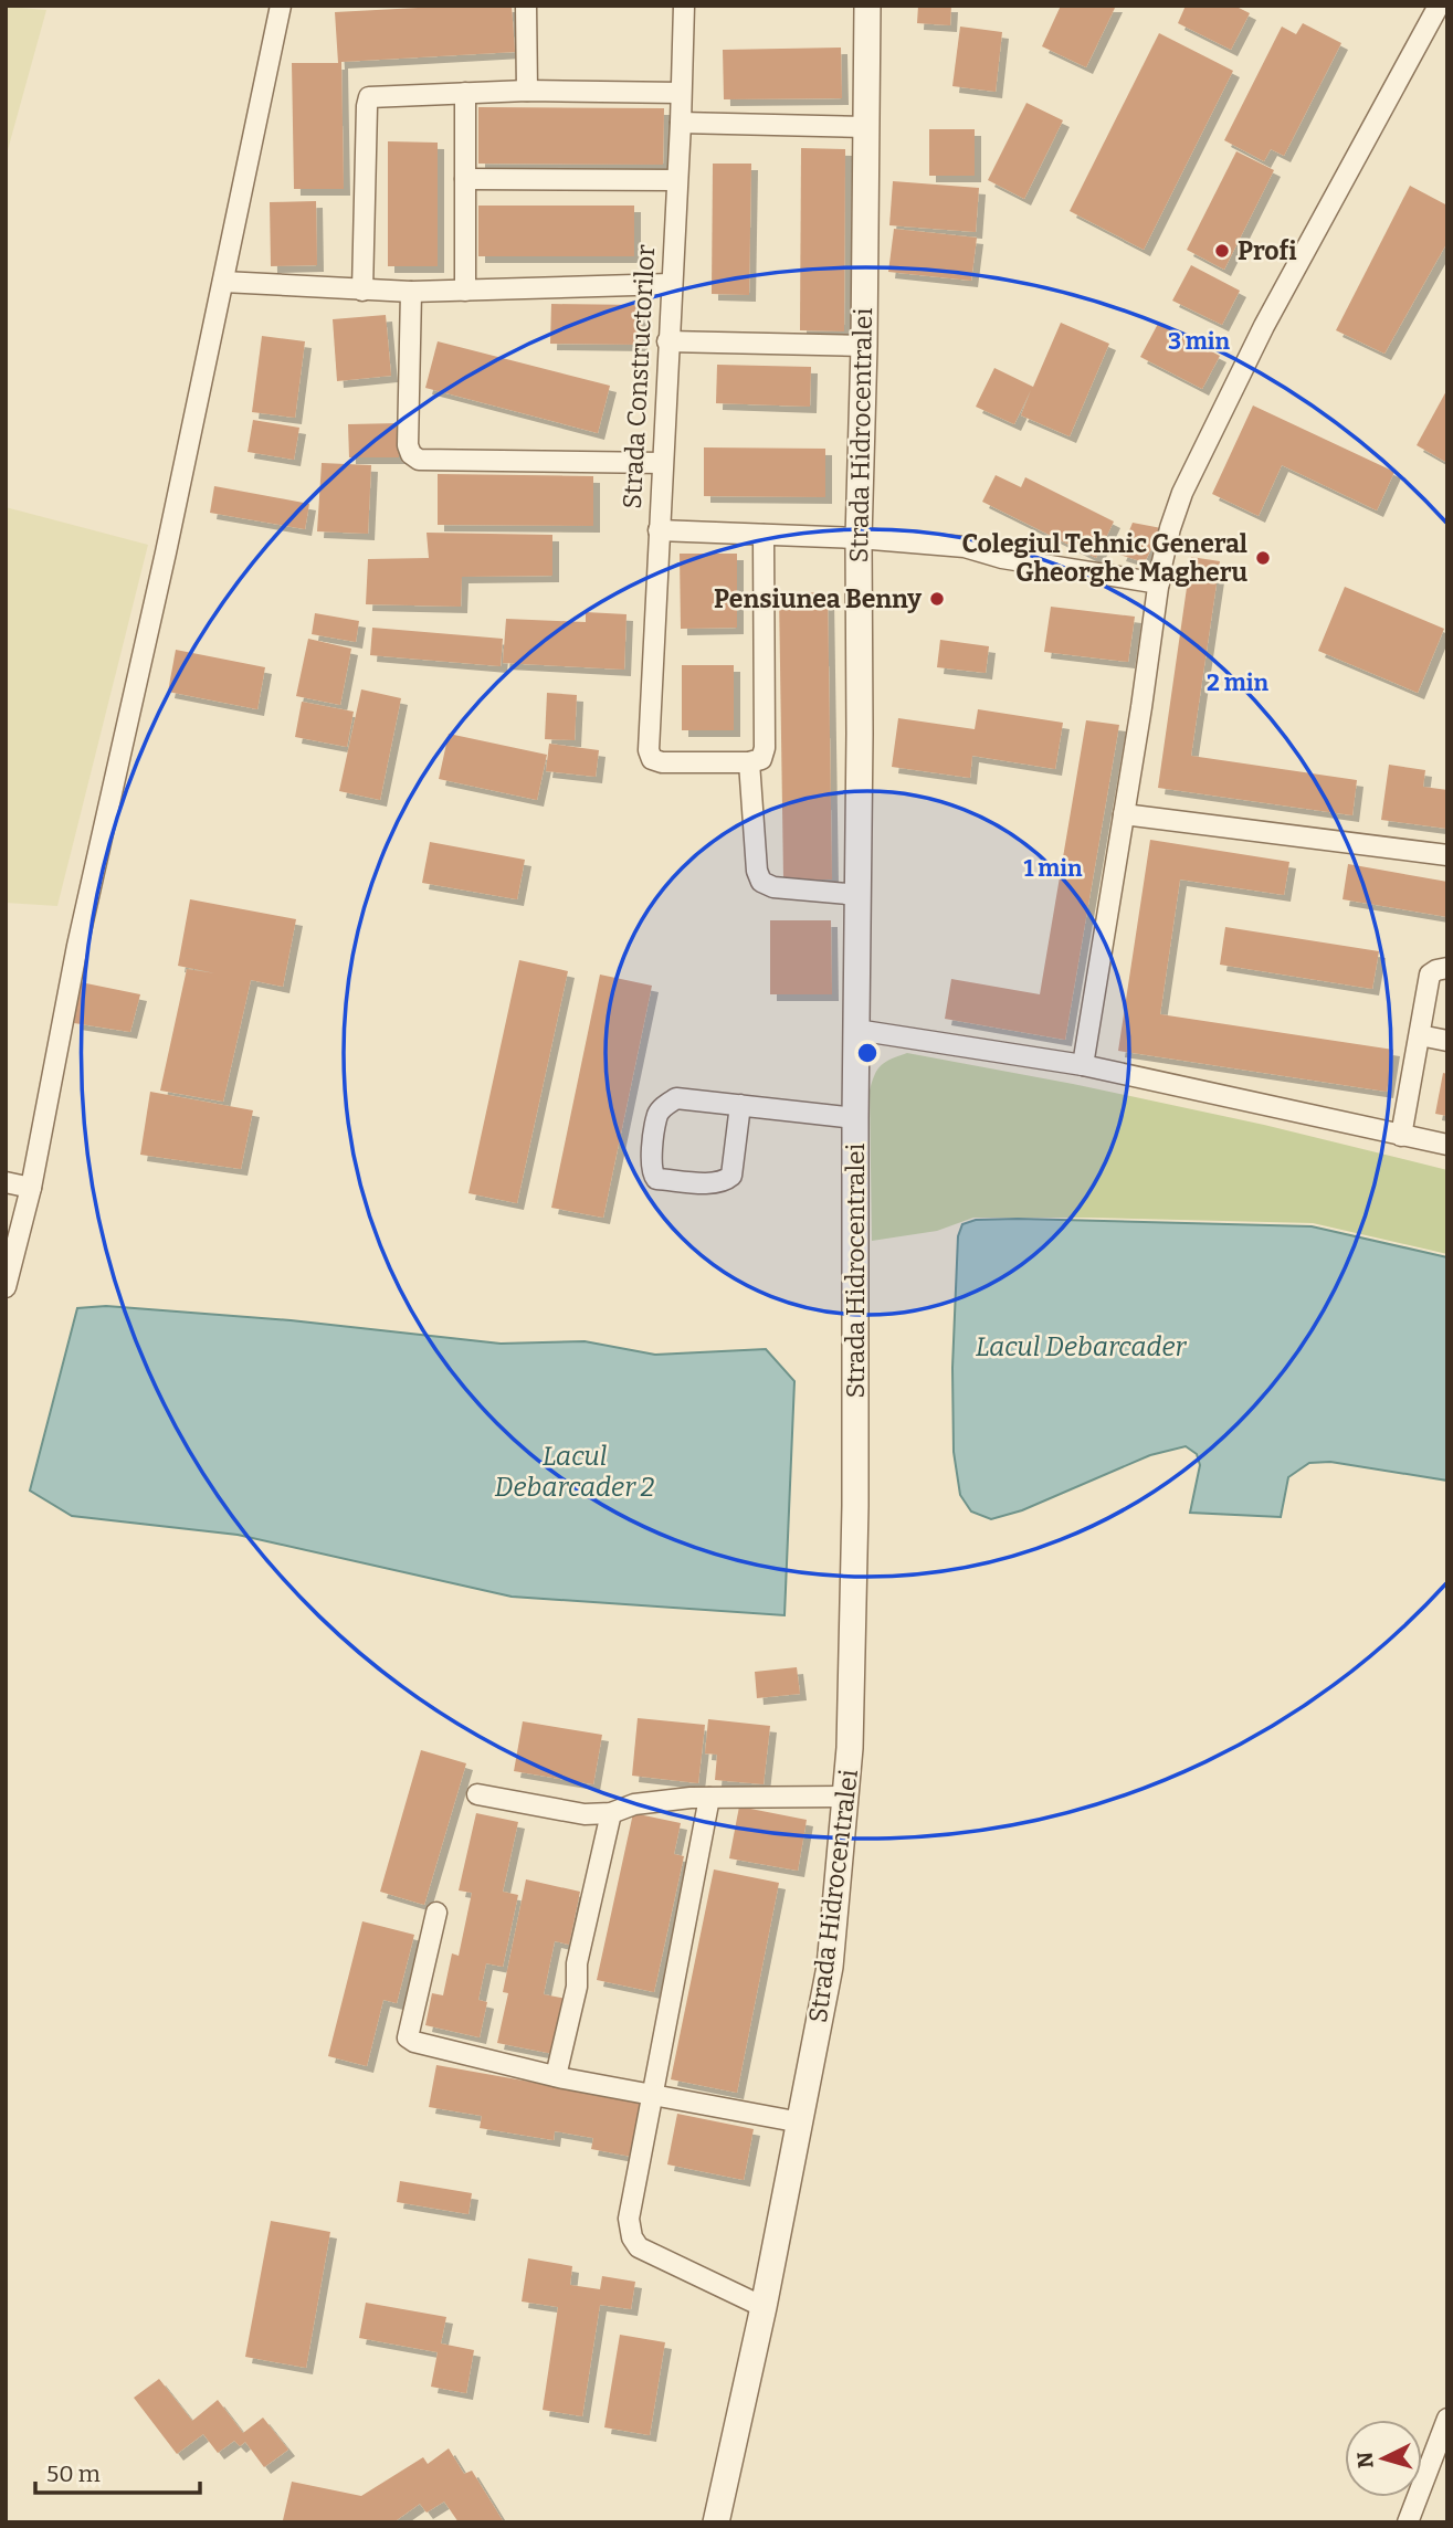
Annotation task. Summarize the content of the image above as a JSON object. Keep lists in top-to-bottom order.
{
  "streets": {
    "street": ["Strada Constructorilor", "Strada Hidrocentralei"]
  },
  "water": ["Lacul Debarcader", "Lacul Debarcader 2"],
  "places": ["Profi", "Colegiul Tehnic General Gheorghe Magheru", "Pensiunea Benny"],
  "scale_bar": "50 m",
  "north": "left",
  "rings": ["3 min", "2 min", "1 min"]
}
